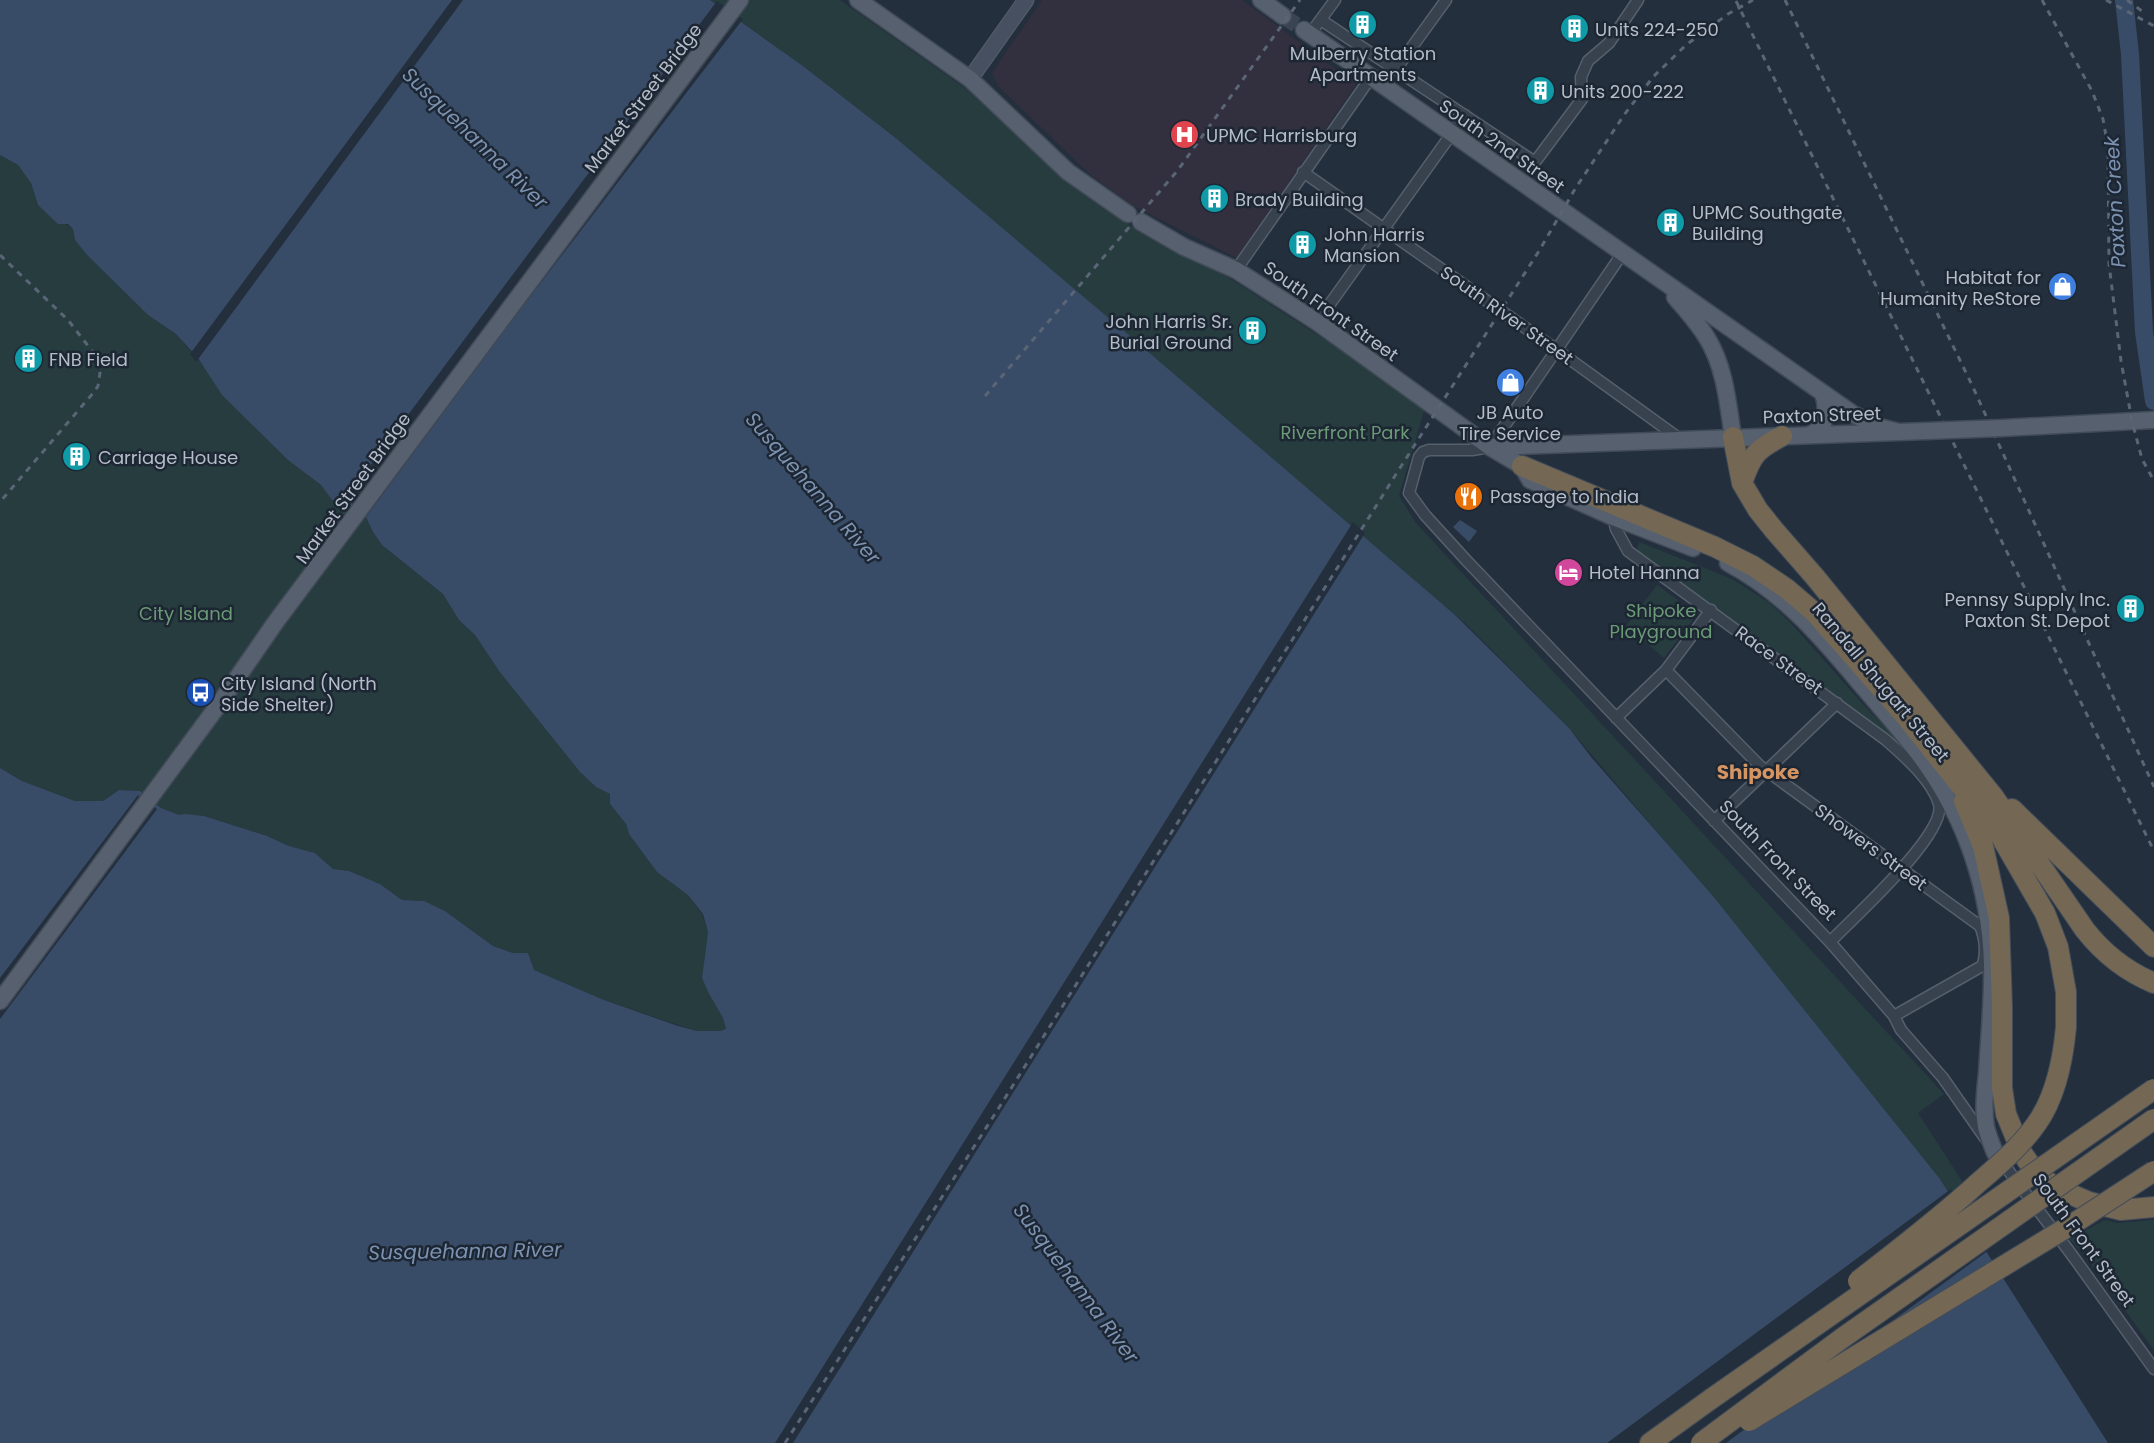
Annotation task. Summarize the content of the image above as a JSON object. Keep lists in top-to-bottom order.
{
  "streets": {
    "main road": [
      "Market Street Bridge",
      "South 2nd Street",
      "South Front Street",
      "Paxton Street",
      "Randall Shugart Street"
    ],
    "street": ["South River Street", "Race Street", "Showers Street"]
  },
  "crossings": [
    ["South 2nd Street", "Paxton Street"],
    ["South Front Street", "Paxton Street"],
    ["South Front Street", "Randall Shugart Street"],
    ["South Front Street", "Showers Street"],
    ["South River Street", "Paxton Street"],
    ["Race Street", "Randall Shugart Street"],
    ["Race Street", "Showers Street"]
  ],
  "districts": ["Shipoke"],
  "water": ["Susquehanna River", "Paxton Creek"],
  "parks": ["Riverfront Park", "Shipoke Playground", "City Island"],
  "places": {
    "building": [
      "Mulberry Station Apartments",
      "Units 224-250",
      "Units 200-222",
      "Brady Building",
      "UPMC Southgate Building",
      "John Harris Mansion",
      "John Harris Sr. Burial Ground",
      "FNB Field",
      "Carriage House",
      "Pennsy Supply Inc. Paxton St. Depot"
    ],
    "hospital": ["UPMC Harrisburg"],
    "shop": ["Habitat for Humanity ReStore", "JB Auto Tire Service"],
    "restaurant": ["Passage to India"],
    "hotel": ["Hotel Hanna"],
    "bus stop": ["City Island (North Side Shelter)"]
  }
}
